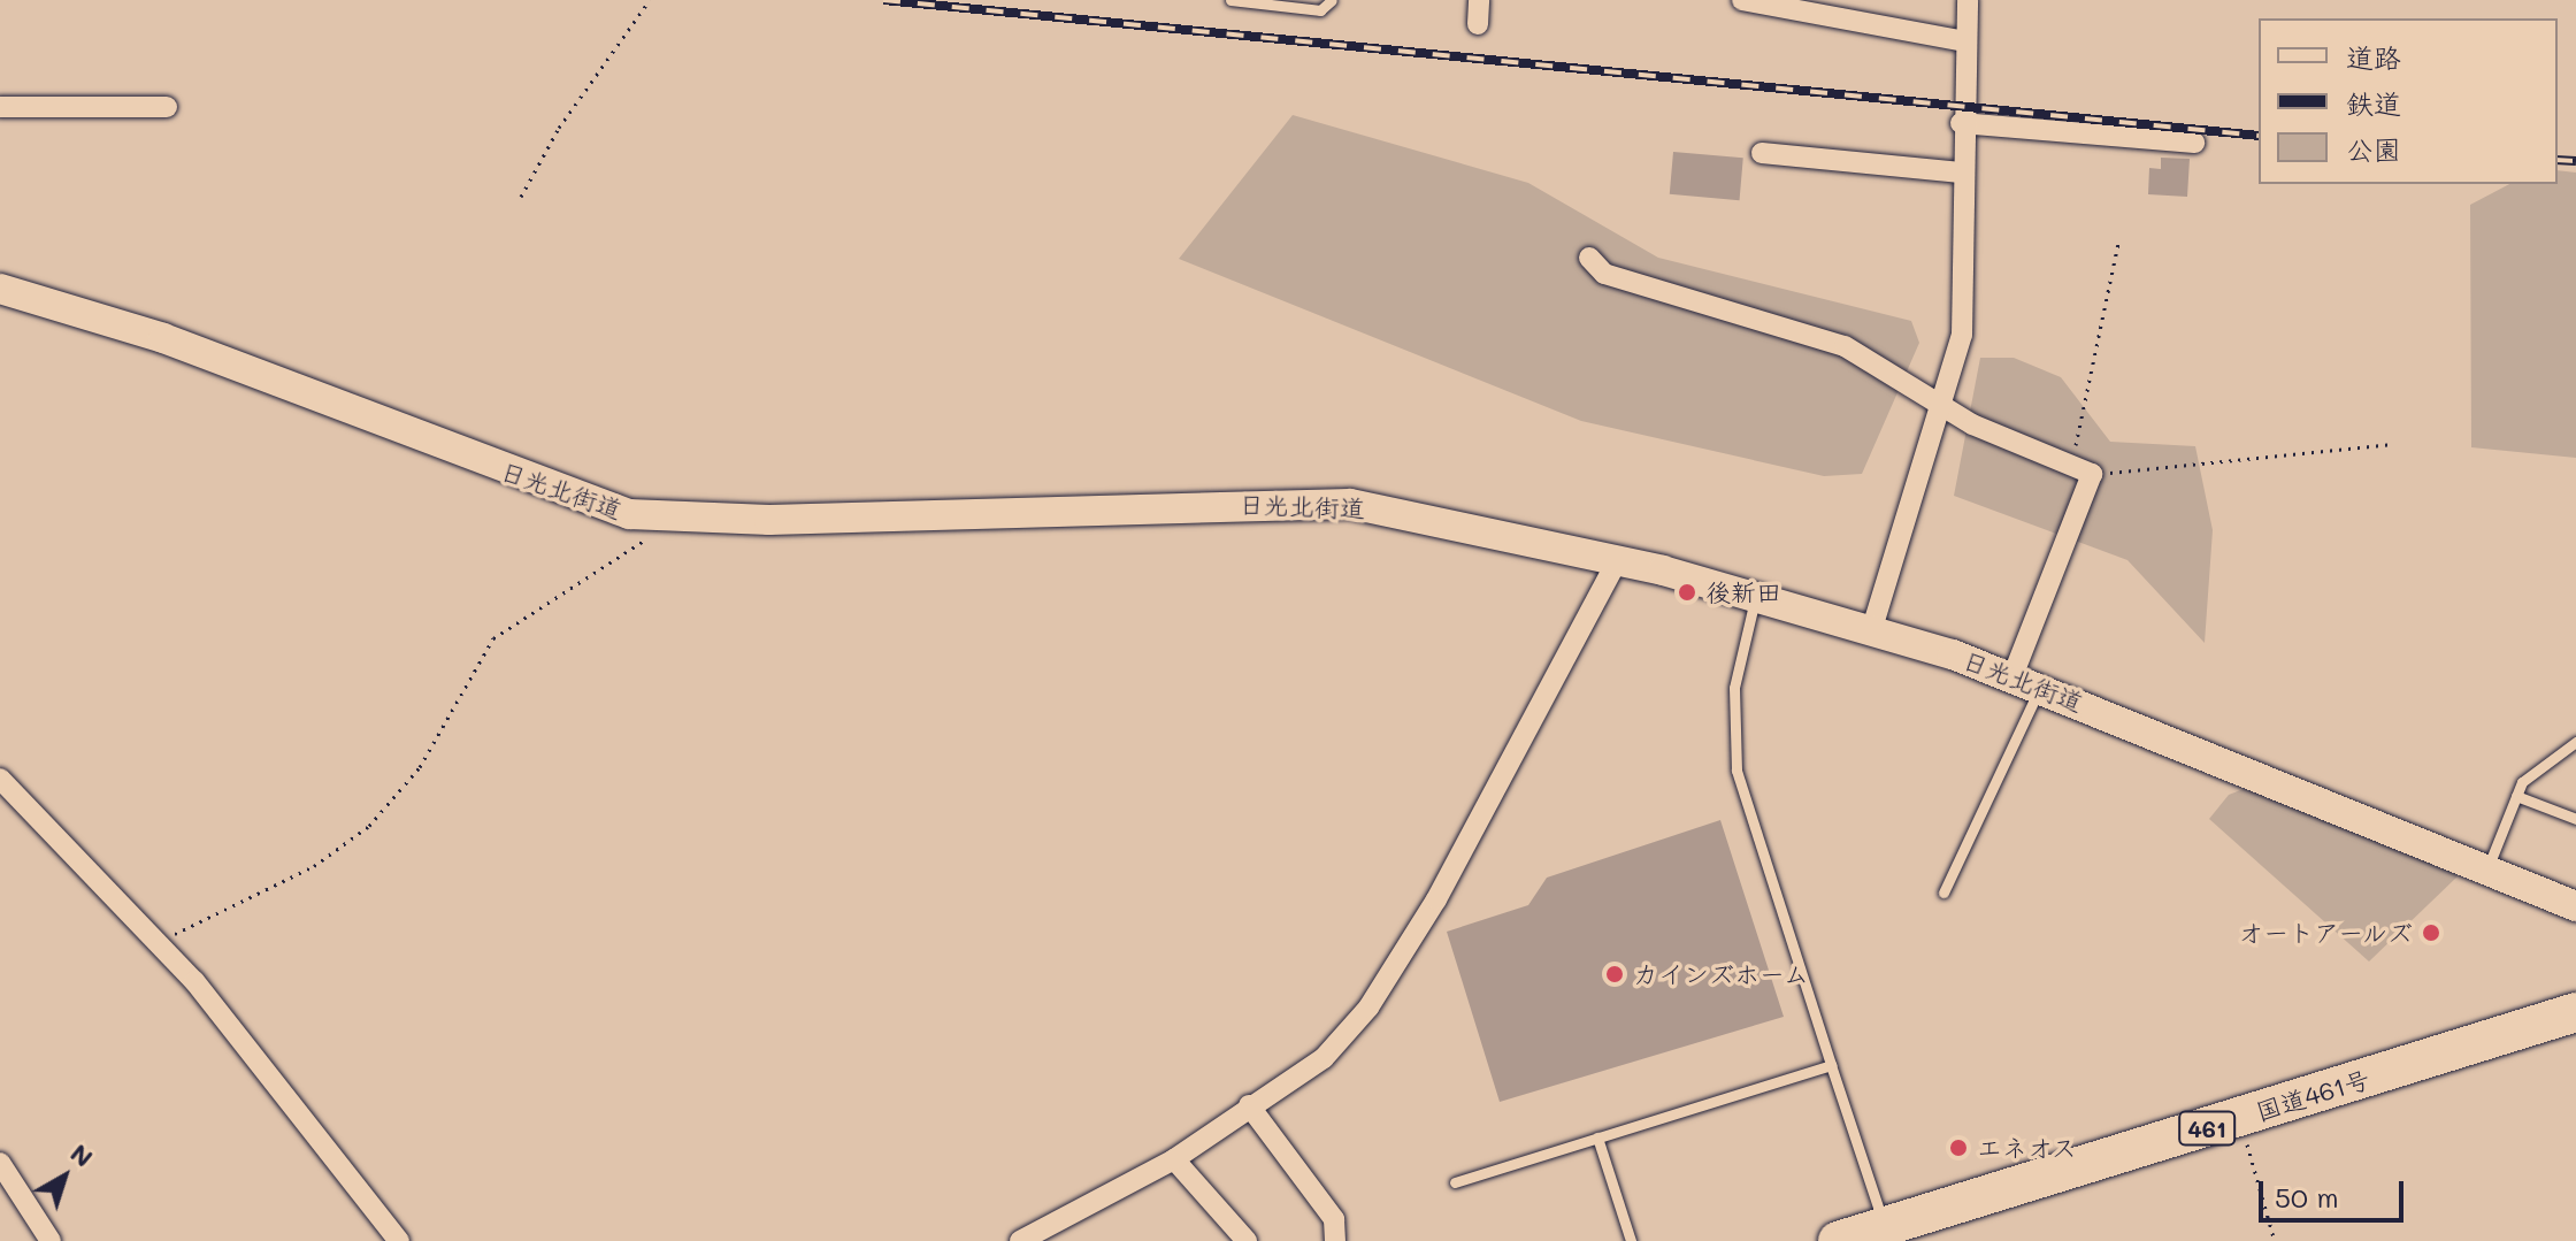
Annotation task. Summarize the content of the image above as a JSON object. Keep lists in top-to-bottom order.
{
  "streets": {
    "highway": ["国道461号", "461"],
    "street": ["日光北街道"]
  },
  "places": [
    "後新田",
    "オートアールズ",
    "カインズホーム",
    "エネオス"
  ],
  "legend": ["道路", "鉄道", "公園"],
  "scale_bar": "50 m",
  "north": "top right"
}
